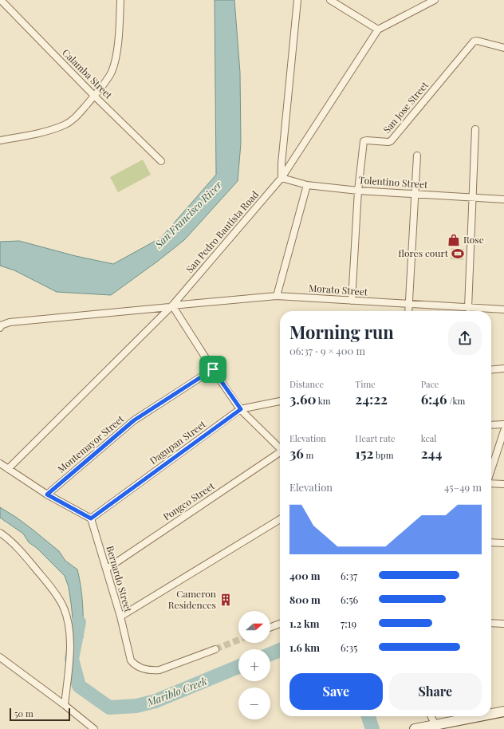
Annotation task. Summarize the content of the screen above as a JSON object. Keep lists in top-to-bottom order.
{
  "streets": {
    "street": [
      "Calamba Street",
      "San Jose Street",
      "Tolentino Street",
      "San Pedro Bautista Road",
      "Morato Street",
      "Dagupan Street",
      "Montemayor Street",
      "Pongco Street",
      "Bernardo Street"
    ]
  },
  "crossings": [
    ["San Jose Street", "Tolentino Street"],
    ["Tolentino Street", "San Pedro Bautista Road"],
    ["San Pedro Bautista Road", "Morato Street"],
    ["Dagupan Street", "Bernardo Street"],
    ["Pongco Street", "Bernardo Street"]
  ],
  "water": ["San Francisco River", "Mariblo Creek"],
  "places": {
    "shop": ["Rose"],
    "sports": ["flores court"],
    "building": ["Cameron Residences"]
  },
  "scale_bar": "50 m",
  "north": "right",
  "page": {
    "heading": ["Morning run", "06:37 · 9 × 400 m"],
    "stats": [
      ["Distance", "3.60 km"],
      ["Time", "24:22"],
      ["Pace", "6:46 /km"],
      ["Elevation", "36 m"],
      ["Heart rate", "152 bpm"],
      ["kcal", "244"]
    ],
    "chart": ["Elevation", "45–49 m"],
    "list": [
      {
        "name": "400 m",
        "note": "6:37"
      },
      {
        "name": "800 m",
        "note": "6:56"
      },
      {
        "name": "1.2 km",
        "note": "7:19"
      },
      {
        "name": "1.6 km",
        "note": "6:35"
      }
    ],
    "map_buttons": ["+", "−"],
    "buttons": ["Save", "Share"],
    "scale": "50 m"
  }
}
